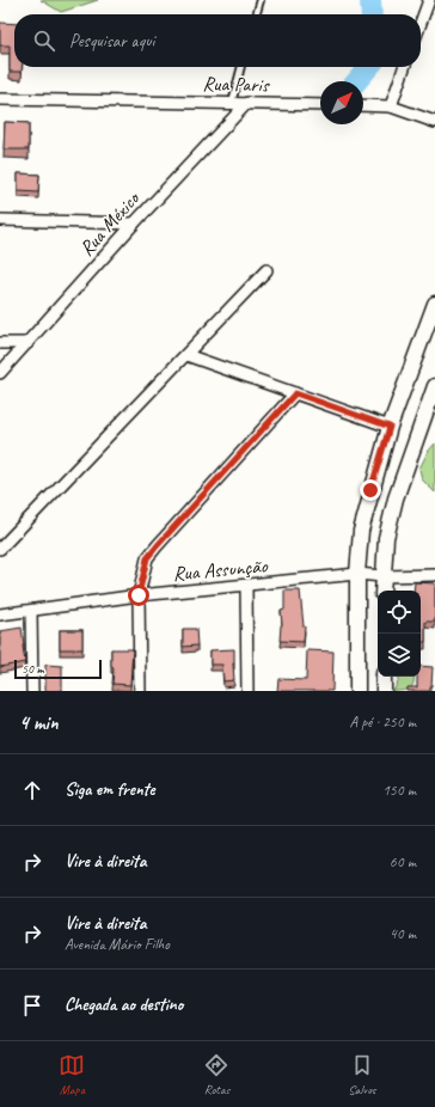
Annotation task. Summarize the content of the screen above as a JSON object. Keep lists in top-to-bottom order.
{
  "streets": {
    "street": ["Rua Paris", "Rua México", "Rua Assunção"]
  },
  "crossings": [
    ["Rua Paris", "Rua México"]
  ],
  "scale_bar": "50 m",
  "north": "top right",
  "page": {
    "search": "Pesquisar aqui",
    "scale": "50 m",
    "heading": ["4 min", "A pé · 250 m"],
    "list": [
      ["Siga em frente", "150 m"],
      ["Vire à direita", "60 m"],
      ["Vire à direita", "Avenida Mário Filho", "40 m"],
      "Chegada ao destino"
    ],
    "nav": ["Mapa", "Rotas", "Salvos"]
  }
}
